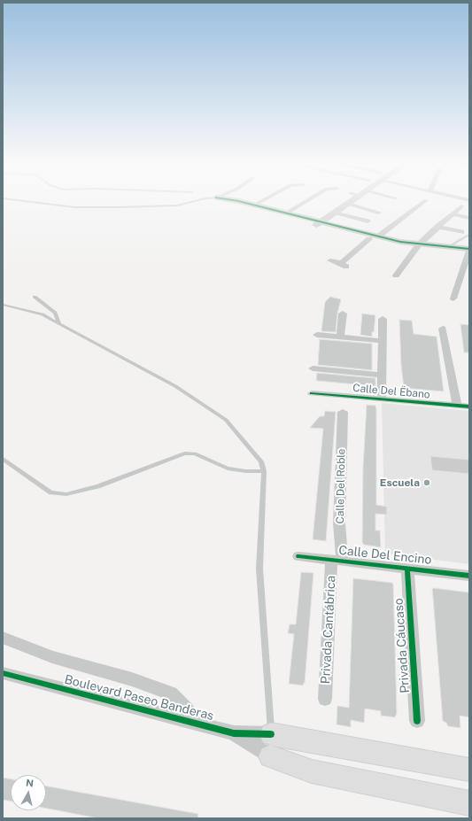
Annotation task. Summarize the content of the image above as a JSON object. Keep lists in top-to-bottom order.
{
  "streets": {
    "main road": ["Boulevard Paseo Banderas"],
    "street": [
      "Calle Del Ëbano",
      "Calle Del Roble",
      "Calle Del Encino",
      "Privada Cantábrica",
      "Privada Cáucaso"
    ]
  },
  "crossings": [
    ["Calle Del Roble", "Calle Del Encino"],
    ["Calle Del Roble", "Privada Cantábrica"],
    ["Calle Del Encino", "Privada Cantábrica"],
    ["Calle Del Encino", "Privada Cáucaso"]
  ],
  "places": ["Escuela"],
  "north": "top"
}
